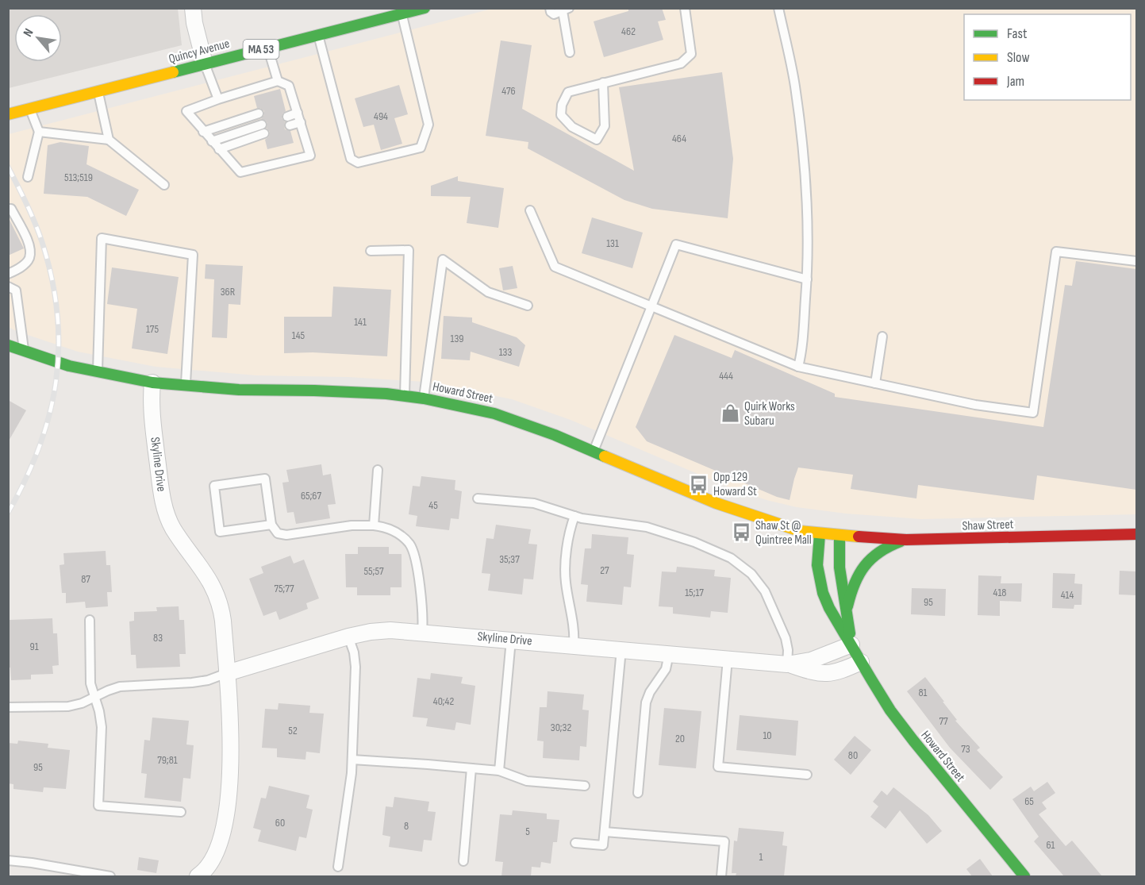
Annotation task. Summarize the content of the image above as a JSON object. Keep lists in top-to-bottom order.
{
  "streets": {
    "street": [
      "MA 53",
      "Quincy Avenue",
      "Howard Street",
      "Skyline Drive",
      "Shaw Street"
    ]
  },
  "crossings": [
    ["Howard Street", "Skyline Drive"],
    ["Howard Street", "Shaw Street"]
  ],
  "places": {
    "shop": ["Quirk Works Subaru"],
    "bus stop": ["Opp 129 Howard St", "Shaw St @ Quintree Mall"]
  },
  "house_numbers": [
    "462",
    "476",
    "494",
    "464",
    "513;519",
    "131",
    "36R",
    "141",
    "175",
    "145",
    "139",
    "133",
    "444",
    "65;67",
    "45",
    "35;37",
    "27",
    "55;57",
    "87",
    "75;77",
    "15;17",
    "418",
    "414",
    "95",
    "83",
    "91",
    "81",
    "40;42",
    "77",
    "30;32",
    "52",
    "10",
    "20",
    "73",
    "80",
    "79;81",
    "95",
    "65",
    "60",
    "8",
    "5",
    "61",
    "1"
  ],
  "legend": ["Fast", "Slow", "Jam"],
  "north": "top left"
}
